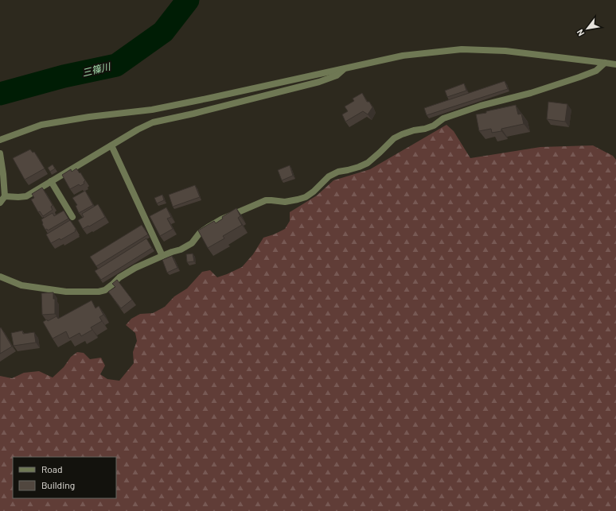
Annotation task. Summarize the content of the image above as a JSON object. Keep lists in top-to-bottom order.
{
  "water": ["三篠川"],
  "legend": ["Road", "Building"],
  "north": "bottom left"
}
